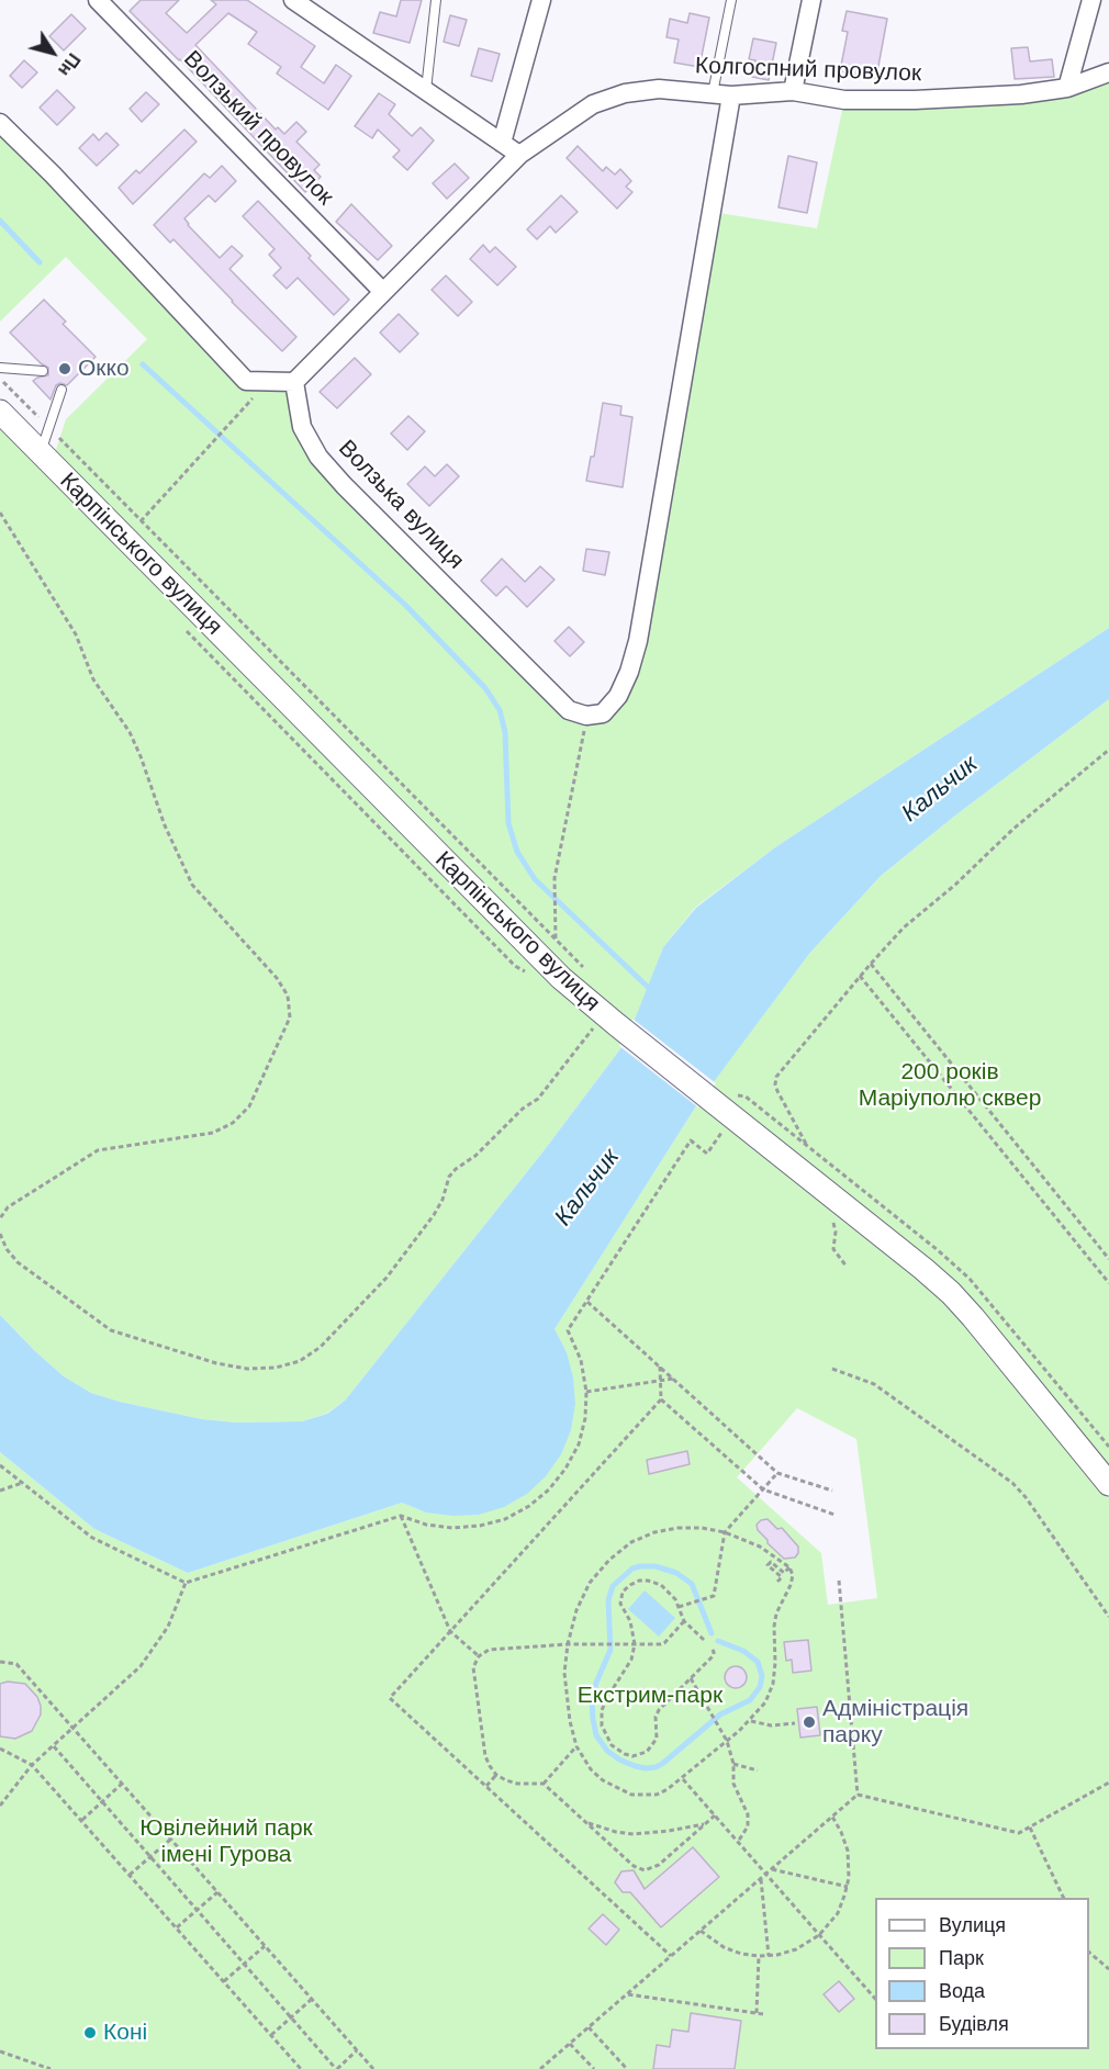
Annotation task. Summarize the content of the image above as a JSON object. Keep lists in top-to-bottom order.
{
  "streets": {
    "street": [
      "Колгоспний провулок",
      "Волзький провулок",
      "Волзька вулиця",
      "Карпінського вулиця"
    ]
  },
  "crossings": [
    ["Колгоспний провулок", "Волзький провулок"],
    ["Колгоспний провулок", "Волзька вулиця"]
  ],
  "water": ["Кальчик"],
  "parks": ["200 років Маріуполю сквер", "Екстрим-парк", "Ювілейний парк імені Гурова"],
  "places": ["Окко", "Адміністрація парку", "Коні"],
  "legend": [
    "Вулиця",
    "Парк",
    "Вода",
    "Будівля"
  ],
  "north": "bottom right"
}
